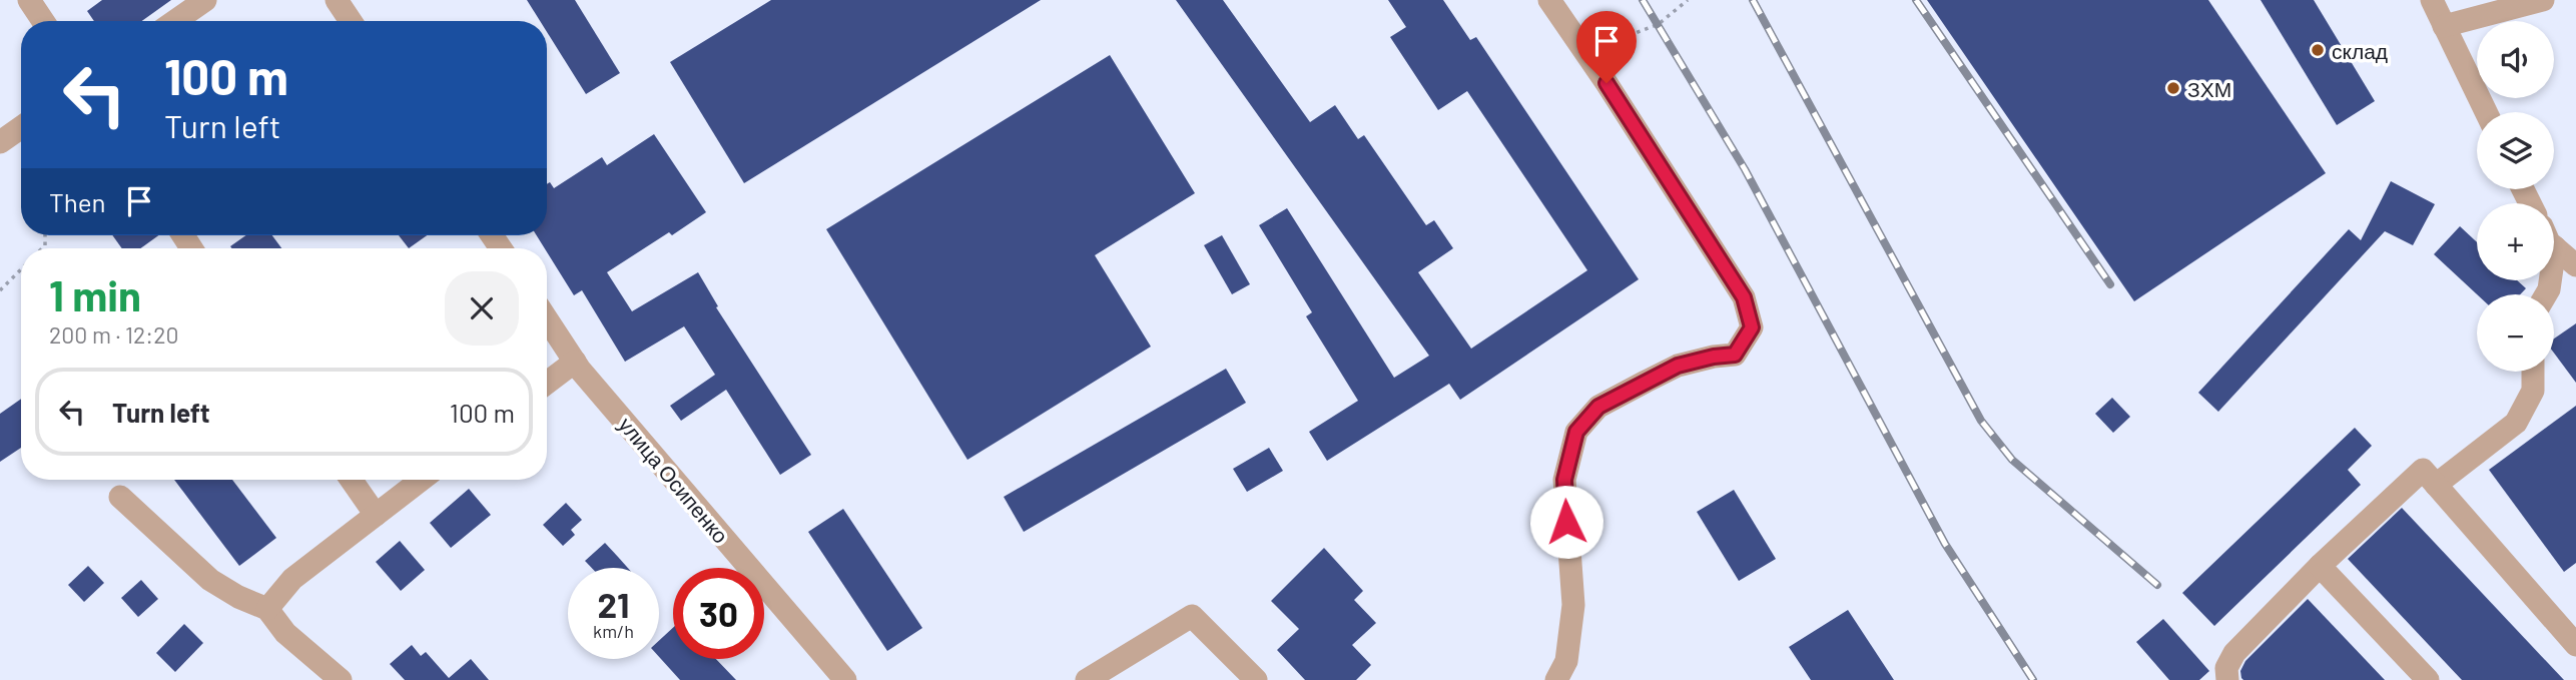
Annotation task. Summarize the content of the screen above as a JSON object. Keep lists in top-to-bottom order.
{
  "streets": {
    "street": ["улица Осипенко"]
  },
  "places": ["склад", "ЗХМ"],
  "page": {
    "map_buttons": ["+", "−"],
    "turn": ["100 m", "Turn left"],
    "then": "Then",
    "heading": ["1 min", "200 m · 12:20"],
    "list": [
      {
        "name": "Turn left",
        "value": "100 m"
      }
    ],
    "speed": "21 km/h",
    "limit": "30"
  }
}
